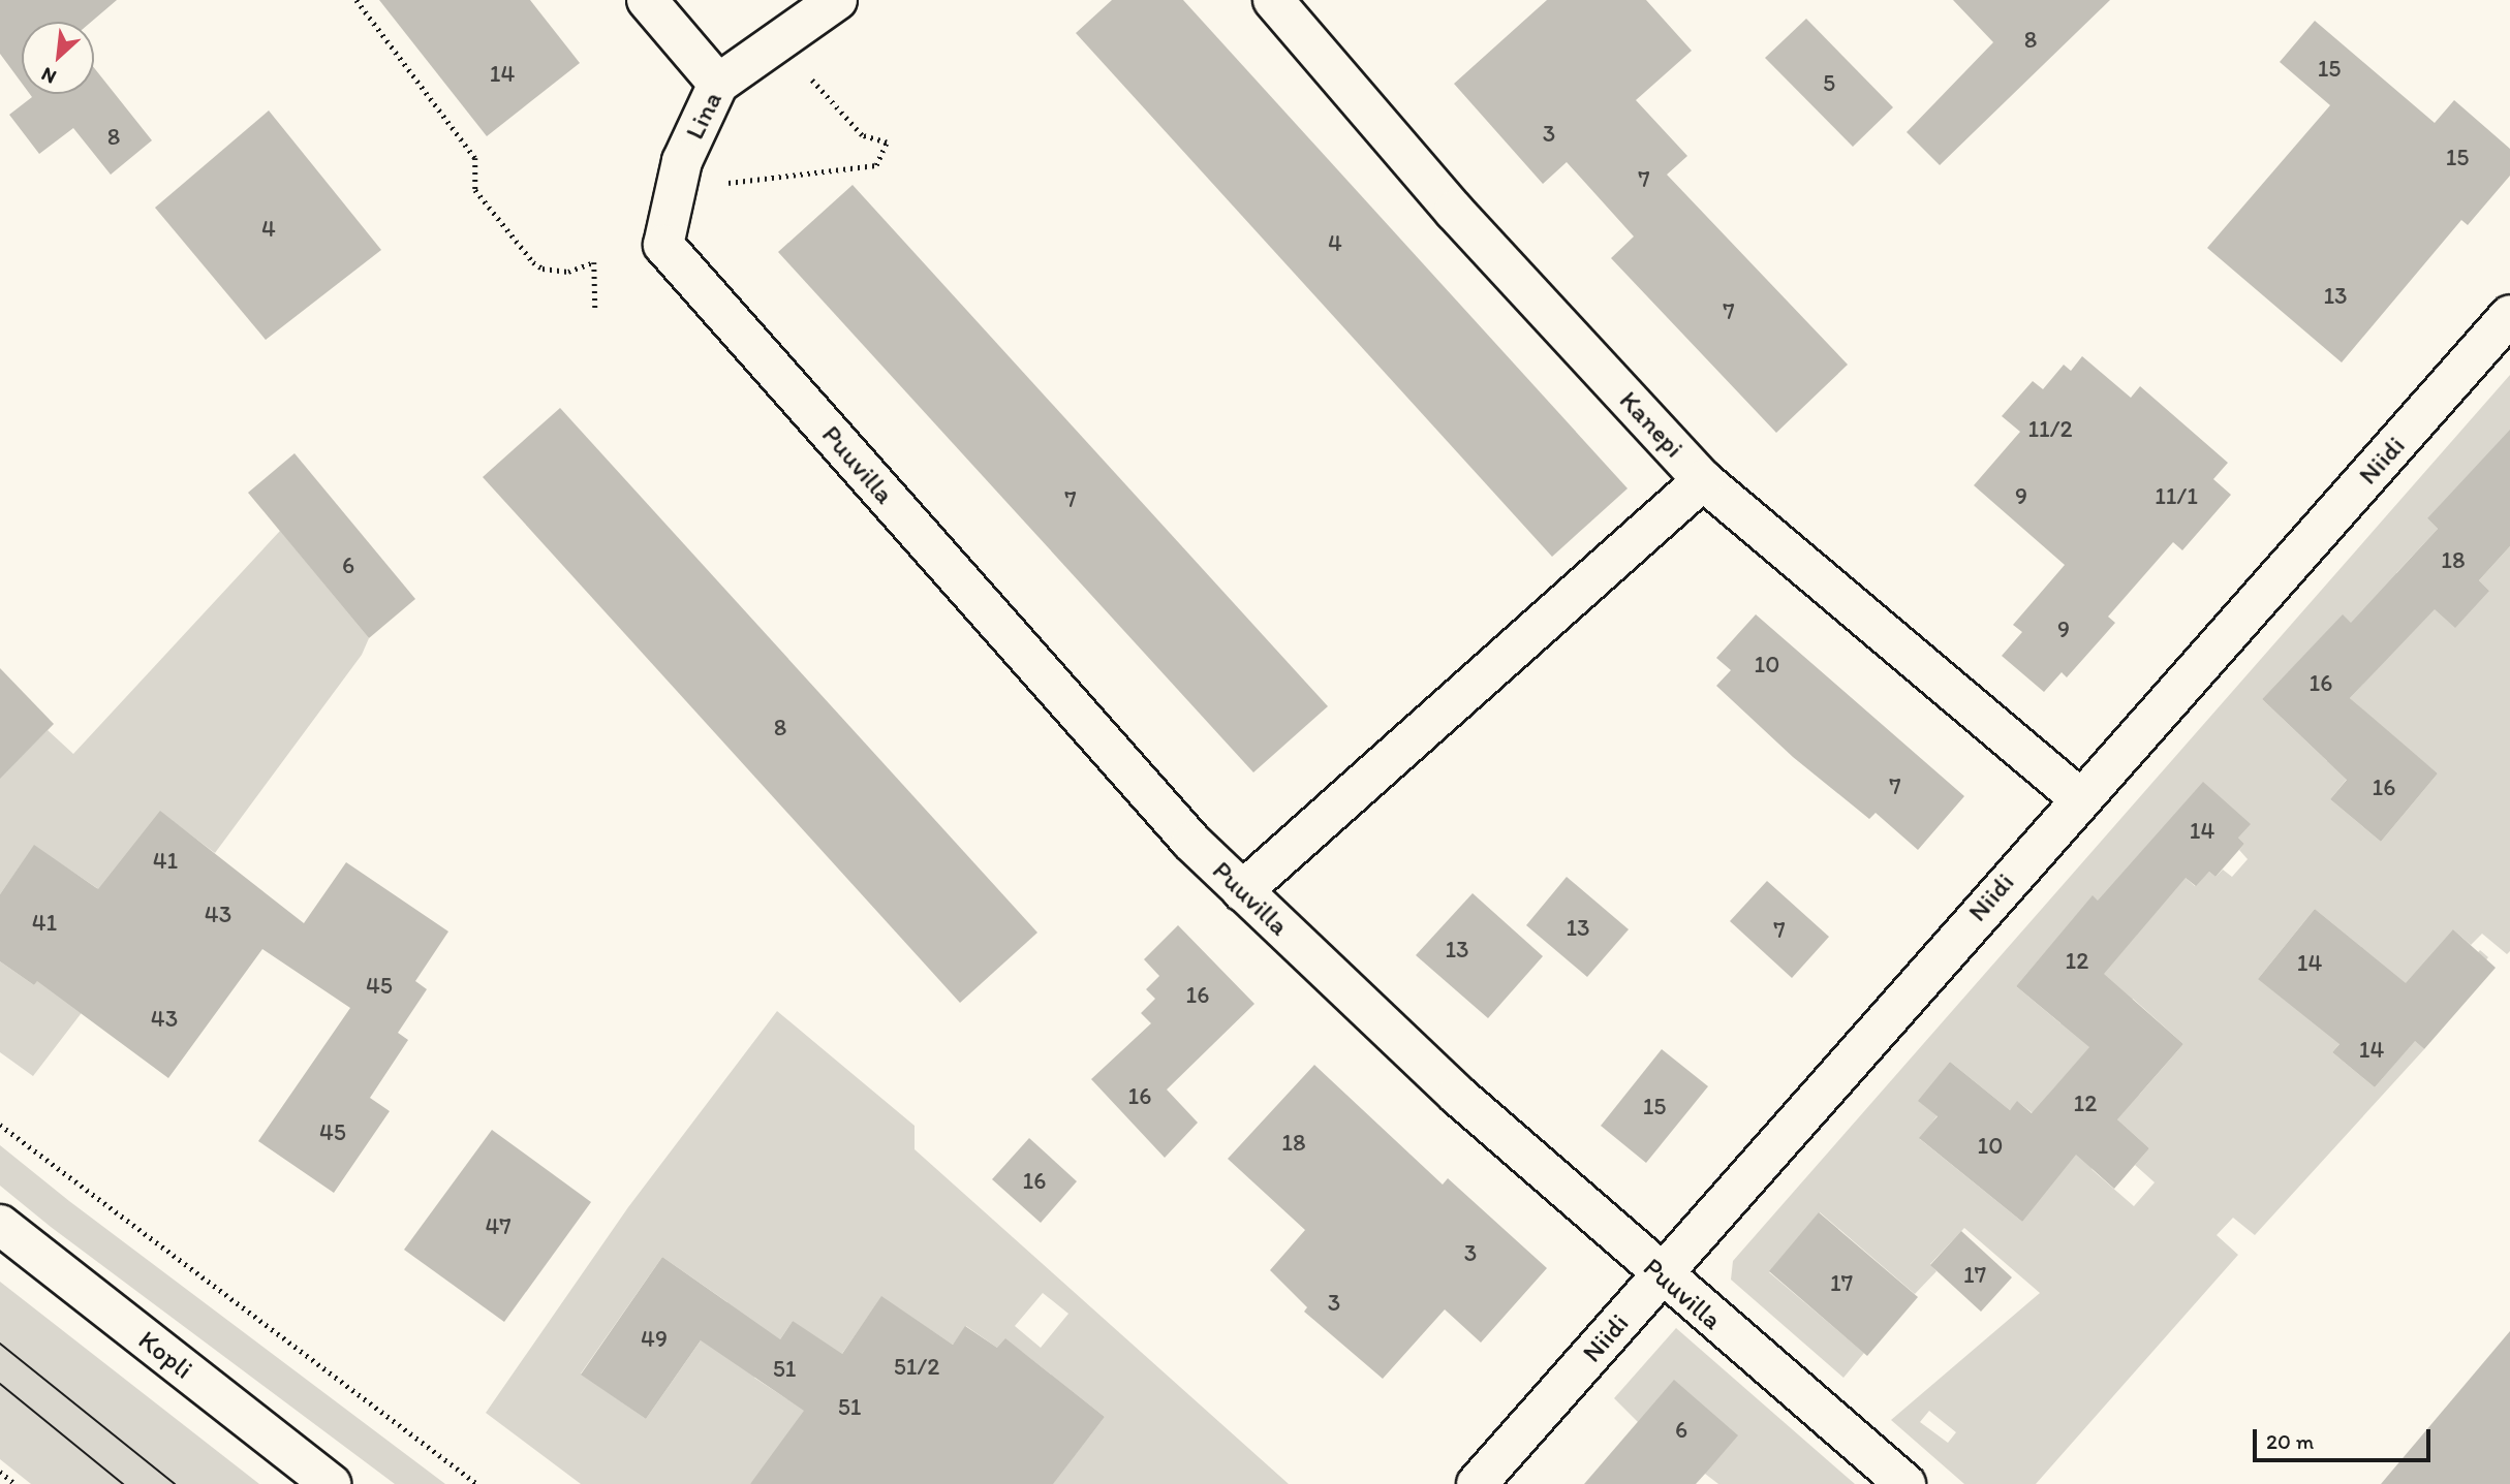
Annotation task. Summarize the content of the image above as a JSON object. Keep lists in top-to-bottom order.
{
  "streets": {
    "street": [
      "Lina",
      "Kanepi",
      "Niidi",
      "Puuvilla",
      "Kopli"
    ]
  },
  "crossings": [
    ["Lina", "Puuvilla"],
    ["Kanepi", "Niidi"],
    ["Niidi", "Puuvilla"]
  ],
  "house_numbers": [
    "8",
    "15",
    "14",
    "5",
    "3",
    "8",
    "15",
    "7",
    "4",
    "4",
    "13",
    "7",
    "11/2",
    "9",
    "11/1",
    "7",
    "18",
    "6",
    "9",
    "10",
    "16",
    "8",
    "7",
    "16",
    "14",
    "41",
    "43",
    "41",
    "13",
    "7",
    "13",
    "12",
    "14",
    "45",
    "16",
    "43",
    "14",
    "16",
    "12",
    "15",
    "45",
    "18",
    "10",
    "16",
    "47",
    "3",
    "17",
    "17",
    "3",
    "49",
    "51/2",
    "51",
    "51",
    "6"
  ],
  "scale_bar": "20 m",
  "north": "bottom left"
}
